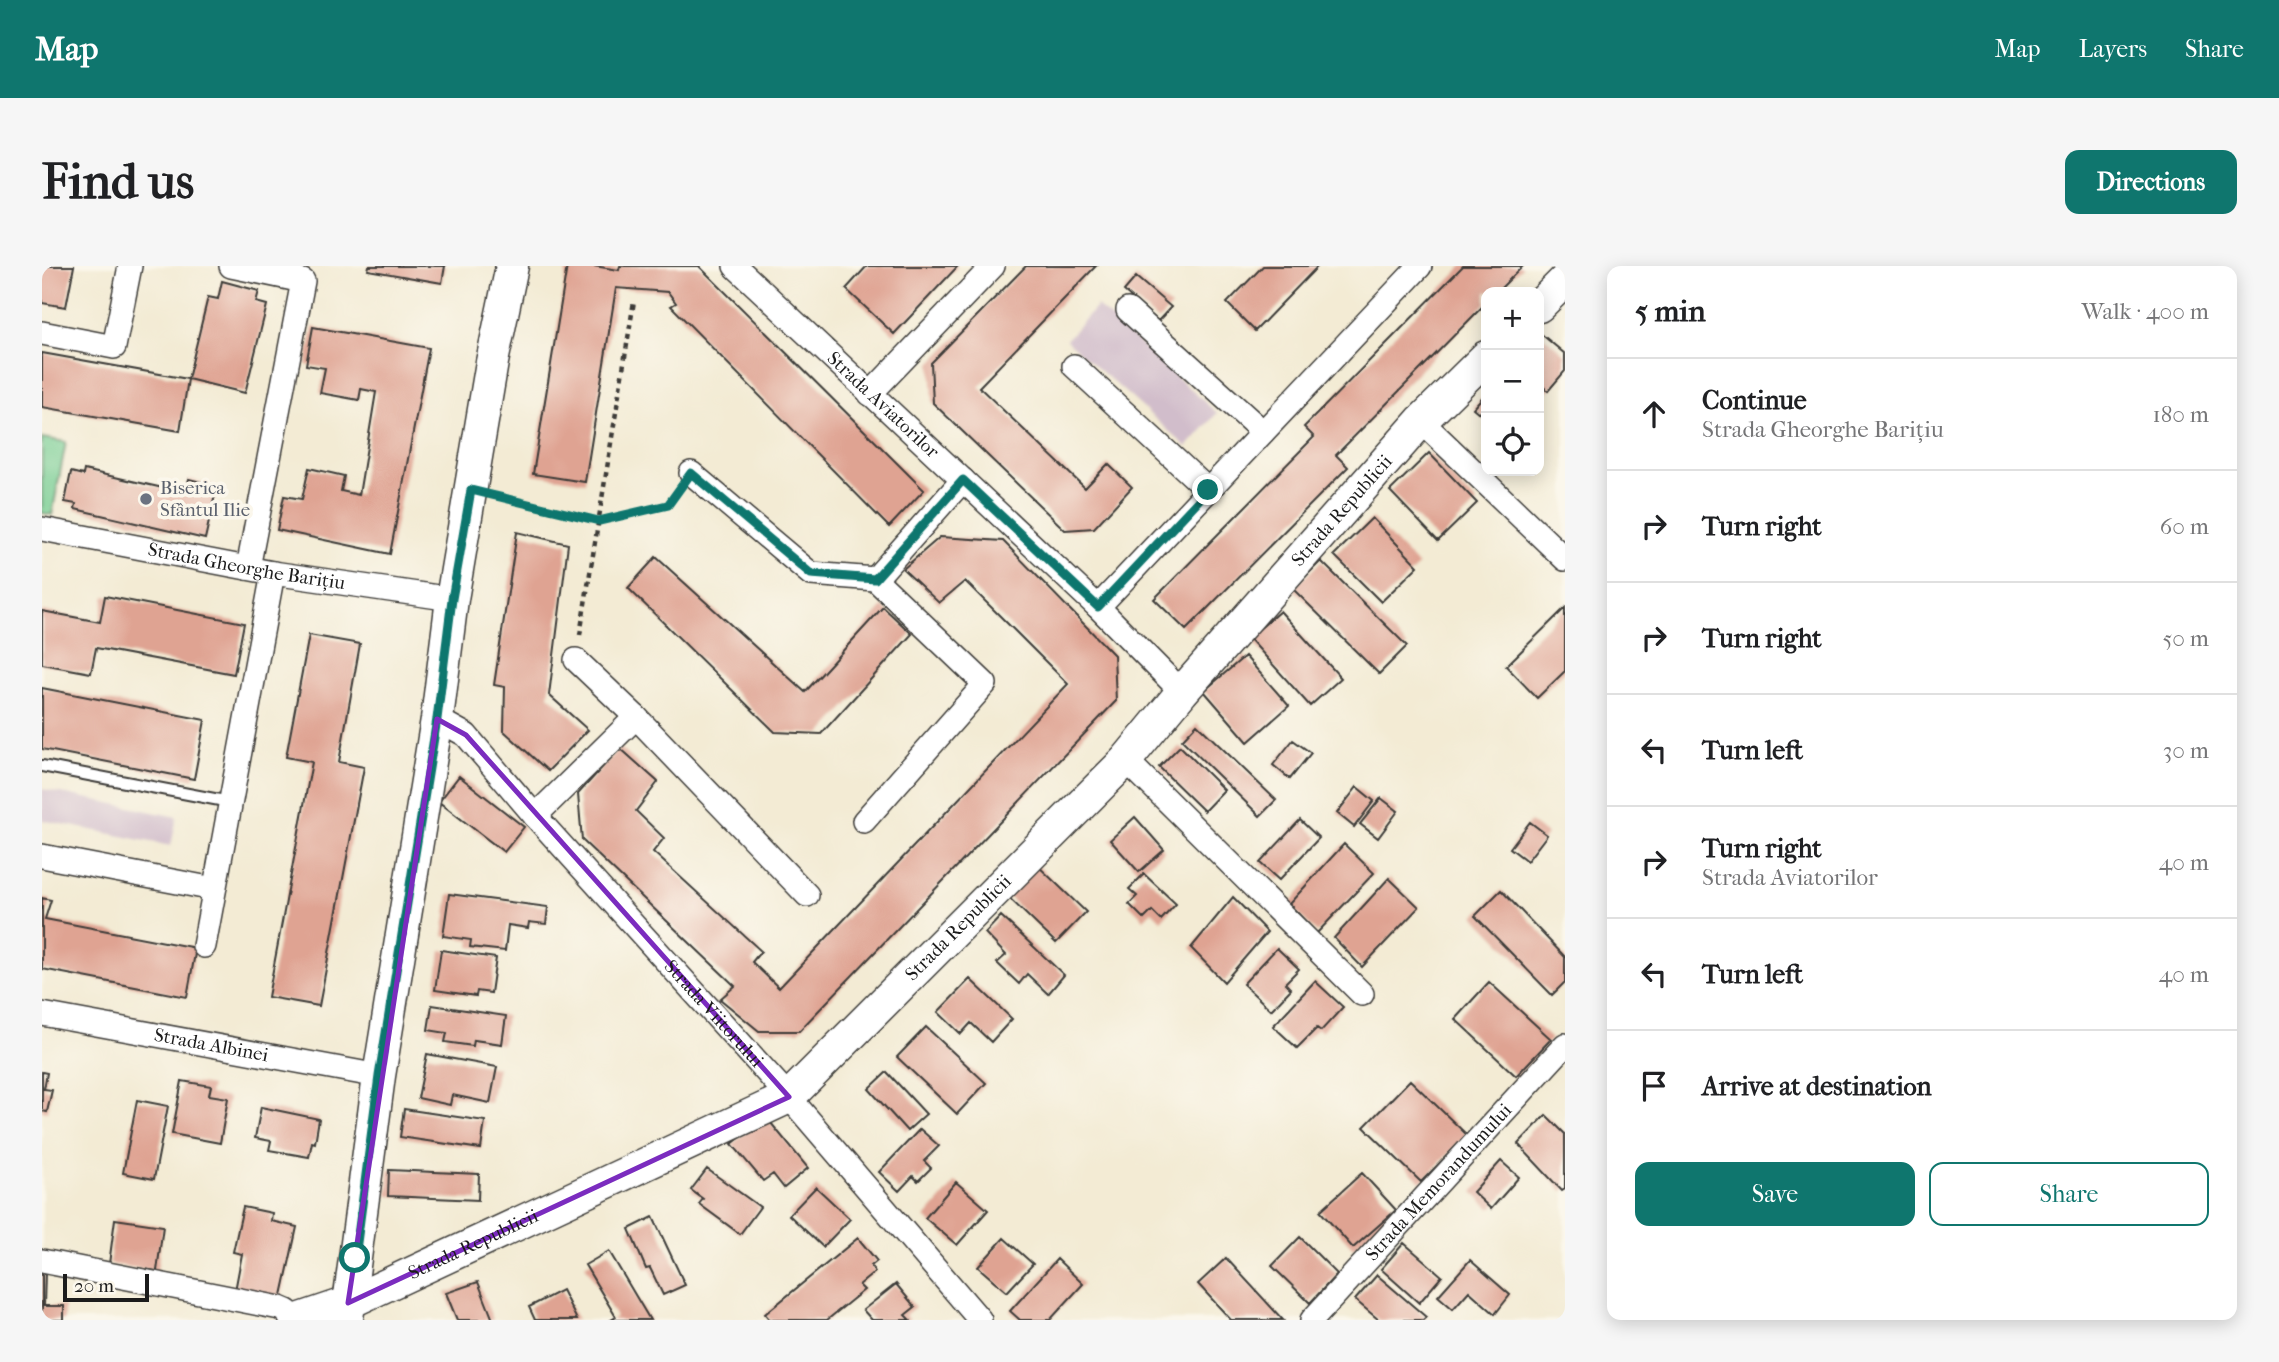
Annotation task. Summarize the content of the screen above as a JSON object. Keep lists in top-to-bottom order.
{
  "streets": {
    "street": [
      "Strada Aviatorilor",
      "Strada Republicii",
      "Strada Gheorghe Barițiu",
      "Strada Viitorului",
      "Strada Albinei",
      "Strada Memorandumului"
    ]
  },
  "crossings": [
    ["Strada Aviatorilor", "Strada Republicii"],
    ["Strada Republicii", "Strada Viitorului"]
  ],
  "places": ["Biserica Sfântul Ilie"],
  "scale_bar": "20 m",
  "page": {
    "header": "Map",
    "nav": ["Map", "Layers", "Share"],
    "buttons": [
      "Directions",
      ["Save", "Share"]
    ],
    "title": "Find us",
    "heading": ["5 min", "Walk · 400 m"],
    "map_buttons": ["+", "−"],
    "list": [
      ["Continue", "Strada Gheorghe Barițiu", "180 m"],
      ["Turn right", "60 m"],
      ["Turn right", "50 m"],
      ["Turn left", "30 m"],
      ["Turn right", "Strada Aviatorilor", "40 m"],
      ["Turn left", "40 m"],
      "Arrive at destination"
    ],
    "scale": "20 m"
  }
}
